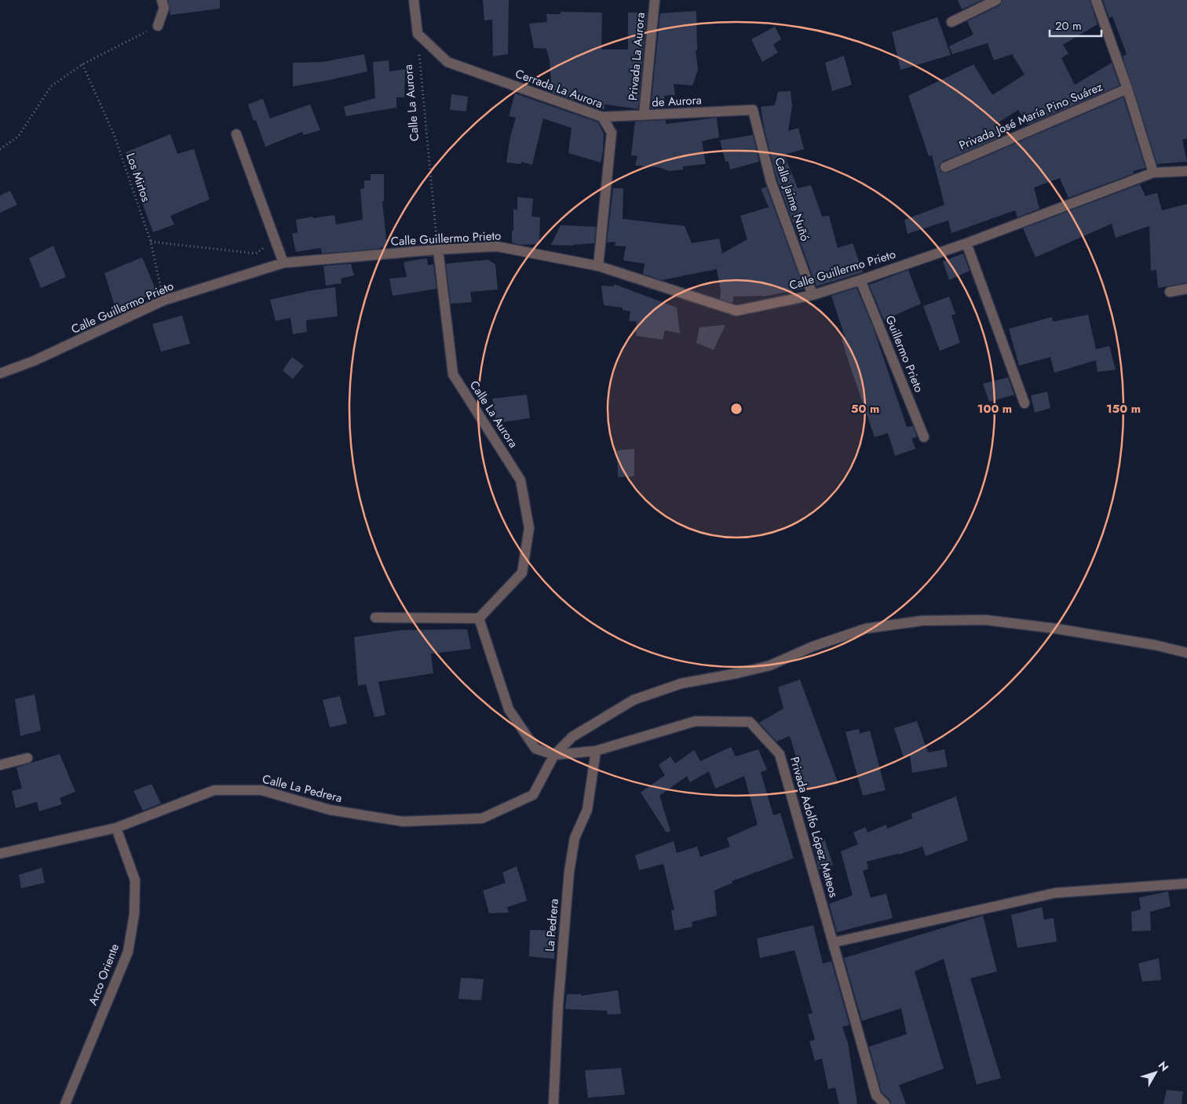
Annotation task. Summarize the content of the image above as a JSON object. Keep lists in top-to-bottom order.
{
  "streets": {
    "street": [
      "Privada La Aurora",
      "Cerrada La Aurora",
      "de Aurora",
      "Calle La Aurora",
      "Privada José María Pino Suárez",
      "Calle Jaime Nuñó",
      "Calle Guillermo Prieto",
      "Guillermo Prieto",
      "Calle La Pedrera",
      "Privada Adolfo López Mateos",
      "La Pedrera",
      "Arco Oriente"
    ],
    "path": ["Los Mirtos"]
  },
  "crossings": [
    ["Privada La Aurora", "de Aurora"],
    ["Cerrada La Aurora", "de Aurora"],
    ["Cerrada La Aurora", "Calle La Aurora"],
    ["Cerrada La Aurora", "Calle Guillermo Prieto"],
    ["de Aurora", "Calle Jaime Nuñó"],
    ["Calle La Aurora", "Calle Guillermo Prieto"],
    ["Los Mirtos", "Calle Guillermo Prieto"],
    ["Calle Jaime Nuñó", "Calle Guillermo Prieto"],
    ["Calle Guillermo Prieto", "Guillermo Prieto"],
    ["Calle La Pedrera", "Arco Oriente"],
    ["Privada Adolfo López Mateos", "La Pedrera"]
  ],
  "scale_bar": "20 m",
  "north": "top right",
  "rings": ["50 m", "100 m", "150 m"]
}
